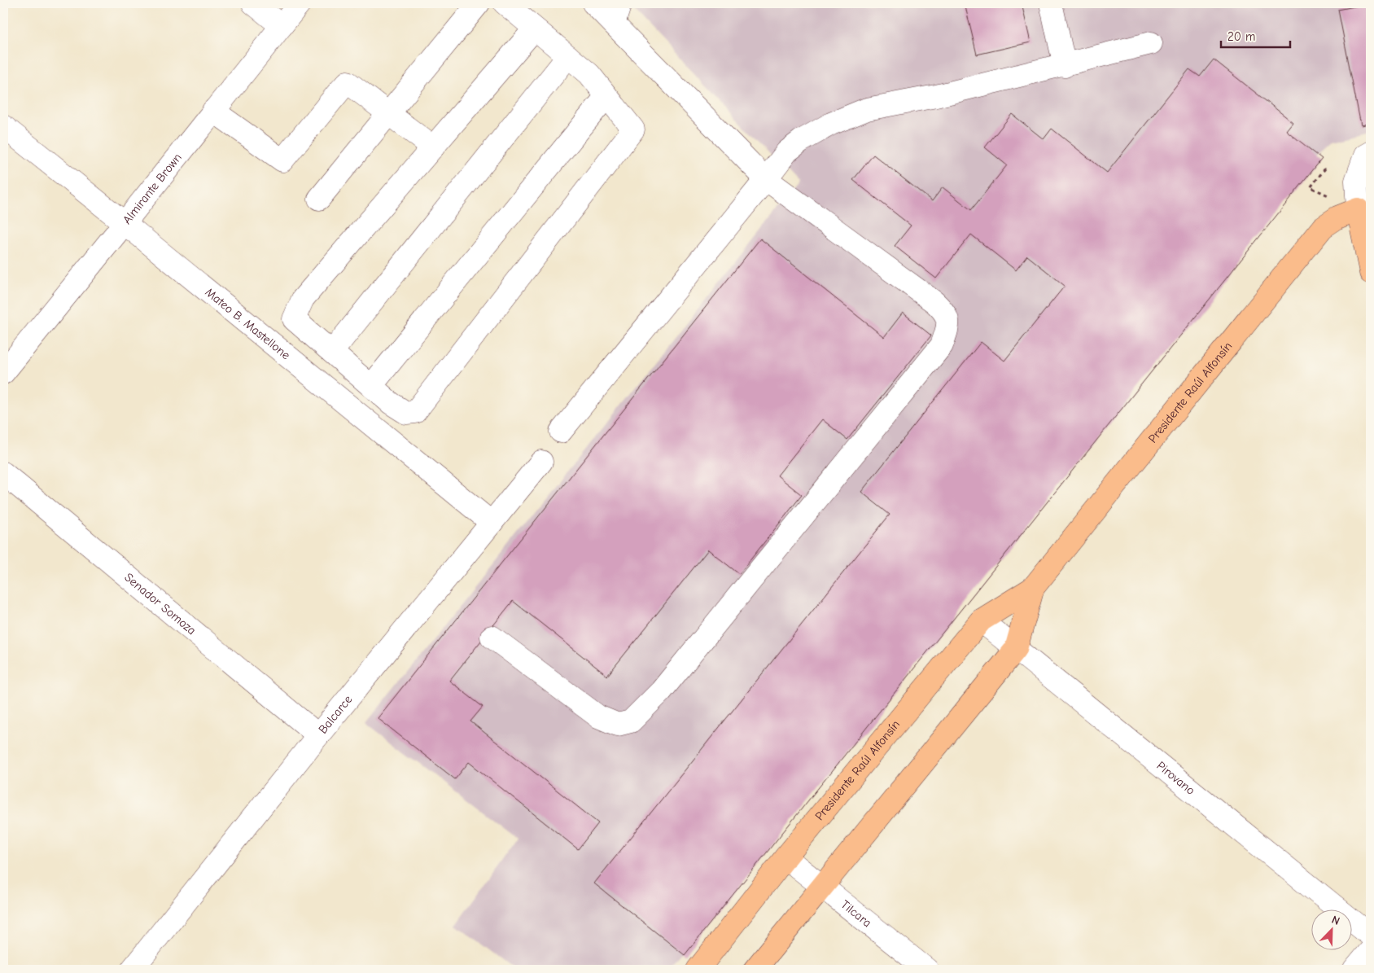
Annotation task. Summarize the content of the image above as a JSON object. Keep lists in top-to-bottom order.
{
  "streets": {
    "main road": ["Presidente Raúl Alfonsín"],
    "street": [
      "Almirante Brown",
      "Mateo B. Mastellone",
      "Senador Somoza",
      "Balcarce",
      "Pirovano",
      "Tilcara"
    ]
  },
  "crossings": [
    ["Almirante Brown", "Mateo B. Mastellone"],
    ["Mateo B. Mastellone", "Balcarce"],
    ["Presidente Raúl Alfonsín", "Pirovano"],
    ["Presidente Raúl Alfonsín", "Tilcara"],
    ["Senador Somoza", "Balcarce"]
  ],
  "scale_bar": "20 m",
  "north": "top right"
}
